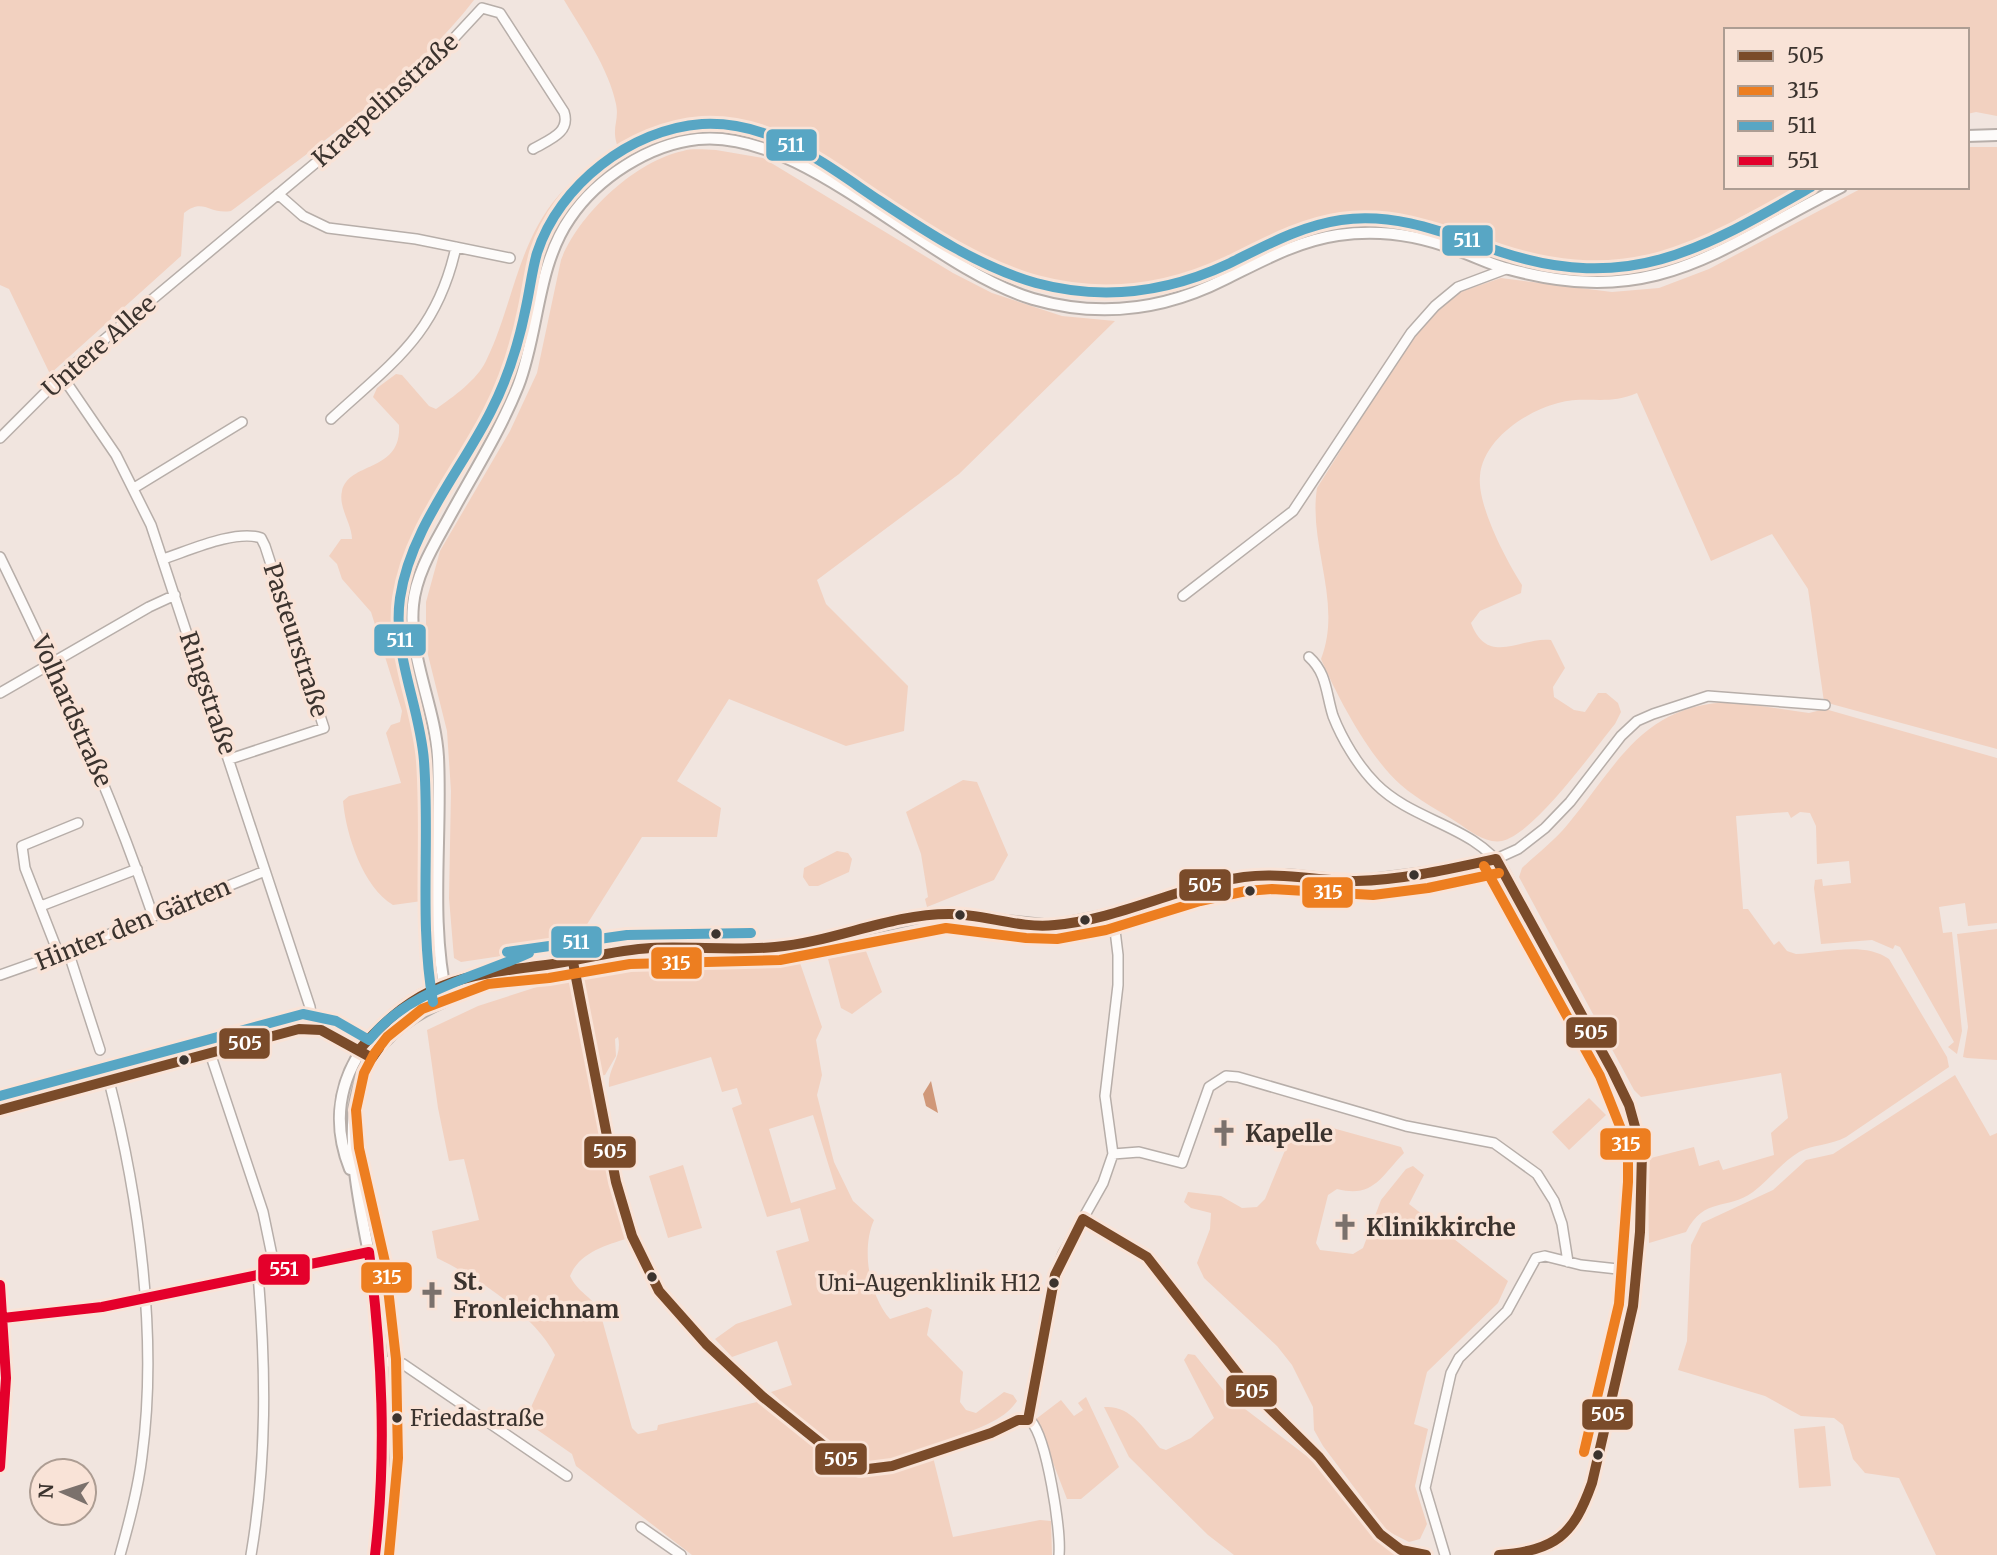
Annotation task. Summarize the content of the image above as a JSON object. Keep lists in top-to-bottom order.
{
  "streets": {
    "street": [
      "Kraepelinstraße",
      "Untere Allee",
      "Pasteurstraße",
      "Ringstraße",
      "Volhardstraße",
      "Hinter den Gärten"
    ]
  },
  "crossings": [
    ["Kraepelinstraße", "Untere Allee"],
    ["Untere Allee", "Ringstraße"],
    ["Pasteurstraße", "Ringstraße"],
    ["Ringstraße", "Hinter den Gärten"],
    ["Volhardstraße", "Hinter den Gärten"]
  ],
  "places": {
    "church": ["Kapelle", "Klinikkirche", "St. Fronleichnam"],
    "other": ["Uni-Augenklinik H12", "Friedastraße"]
  },
  "lines": [
    "transit line 511",
    "transit line 505",
    "transit line 315",
    "transit line 551"
  ],
  "legend": [
    "505",
    "315",
    "511",
    "551"
  ],
  "north": "left"
}
